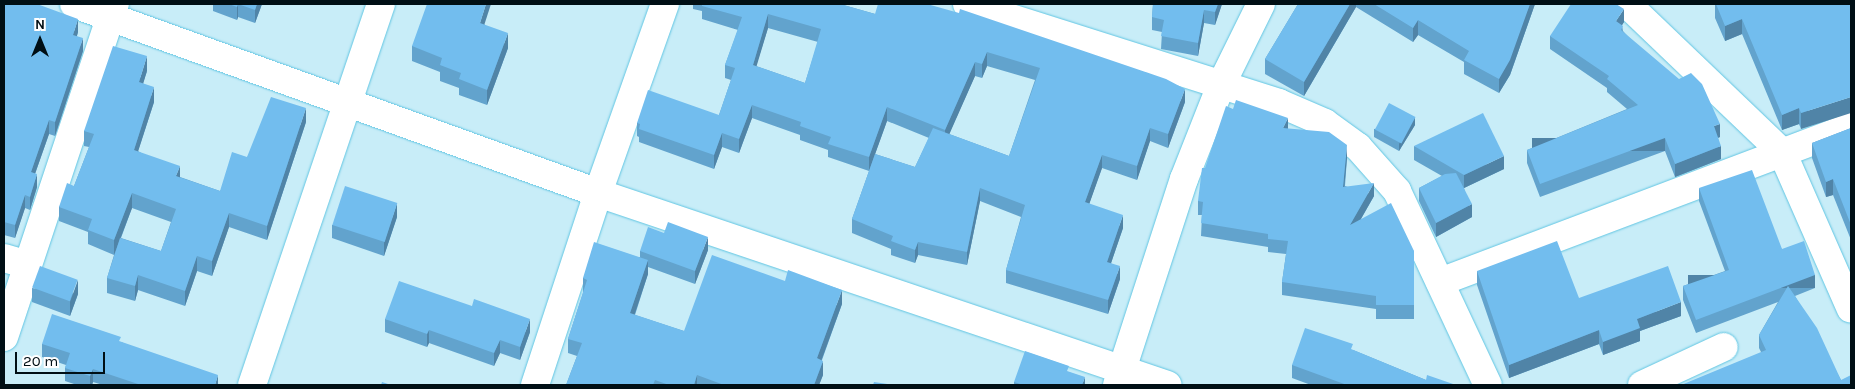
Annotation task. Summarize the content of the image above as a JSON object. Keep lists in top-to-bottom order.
{
  "scale_bar": "20 m",
  "north": "top"
}
